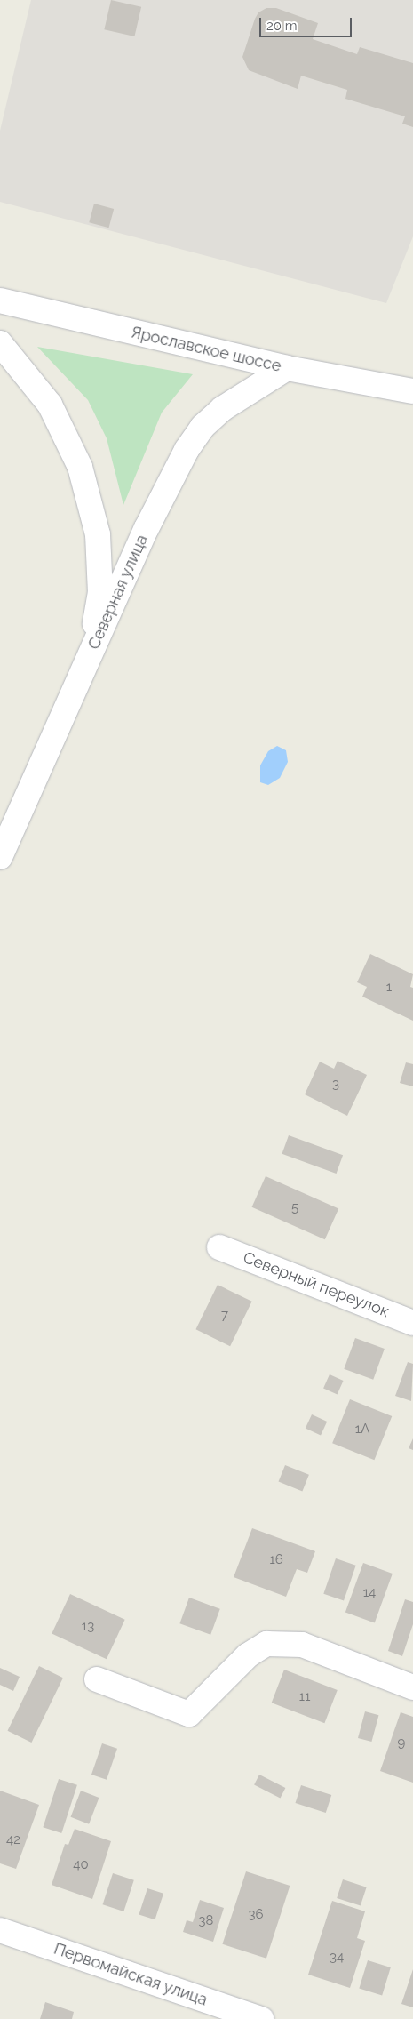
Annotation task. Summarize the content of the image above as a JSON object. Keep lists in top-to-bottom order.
{
  "streets": {
    "main road": [
      "Ярославское шоссе",
      "Северная улица",
      "Северный переулок",
      "Первомайская улица"
    ]
  },
  "crossings": [
    ["Ярославское шоссе", "Северная улица"]
  ],
  "house_numbers": [
    "1",
    "3",
    "5",
    "7",
    "1А",
    "16",
    "14",
    "13",
    "11",
    "9",
    "42",
    "40",
    "36",
    "38",
    "34"
  ],
  "scale_bar": "20 m"
}
